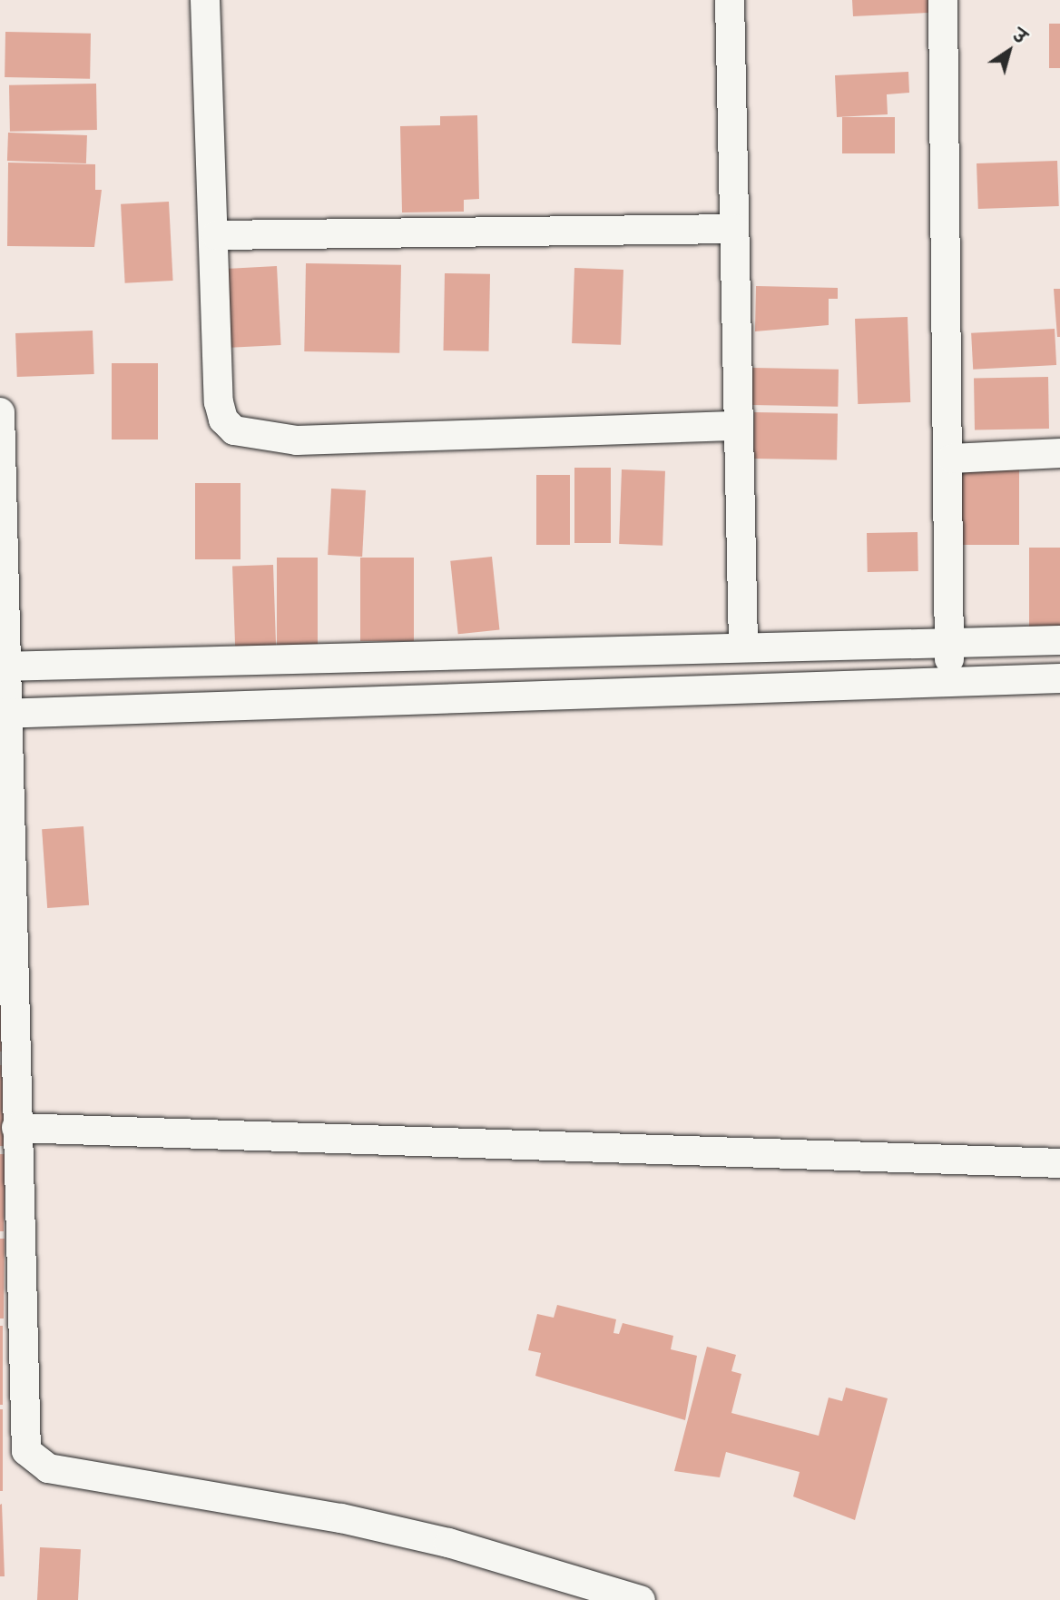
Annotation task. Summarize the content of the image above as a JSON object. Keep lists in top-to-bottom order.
{
  "north": "top right"
}
